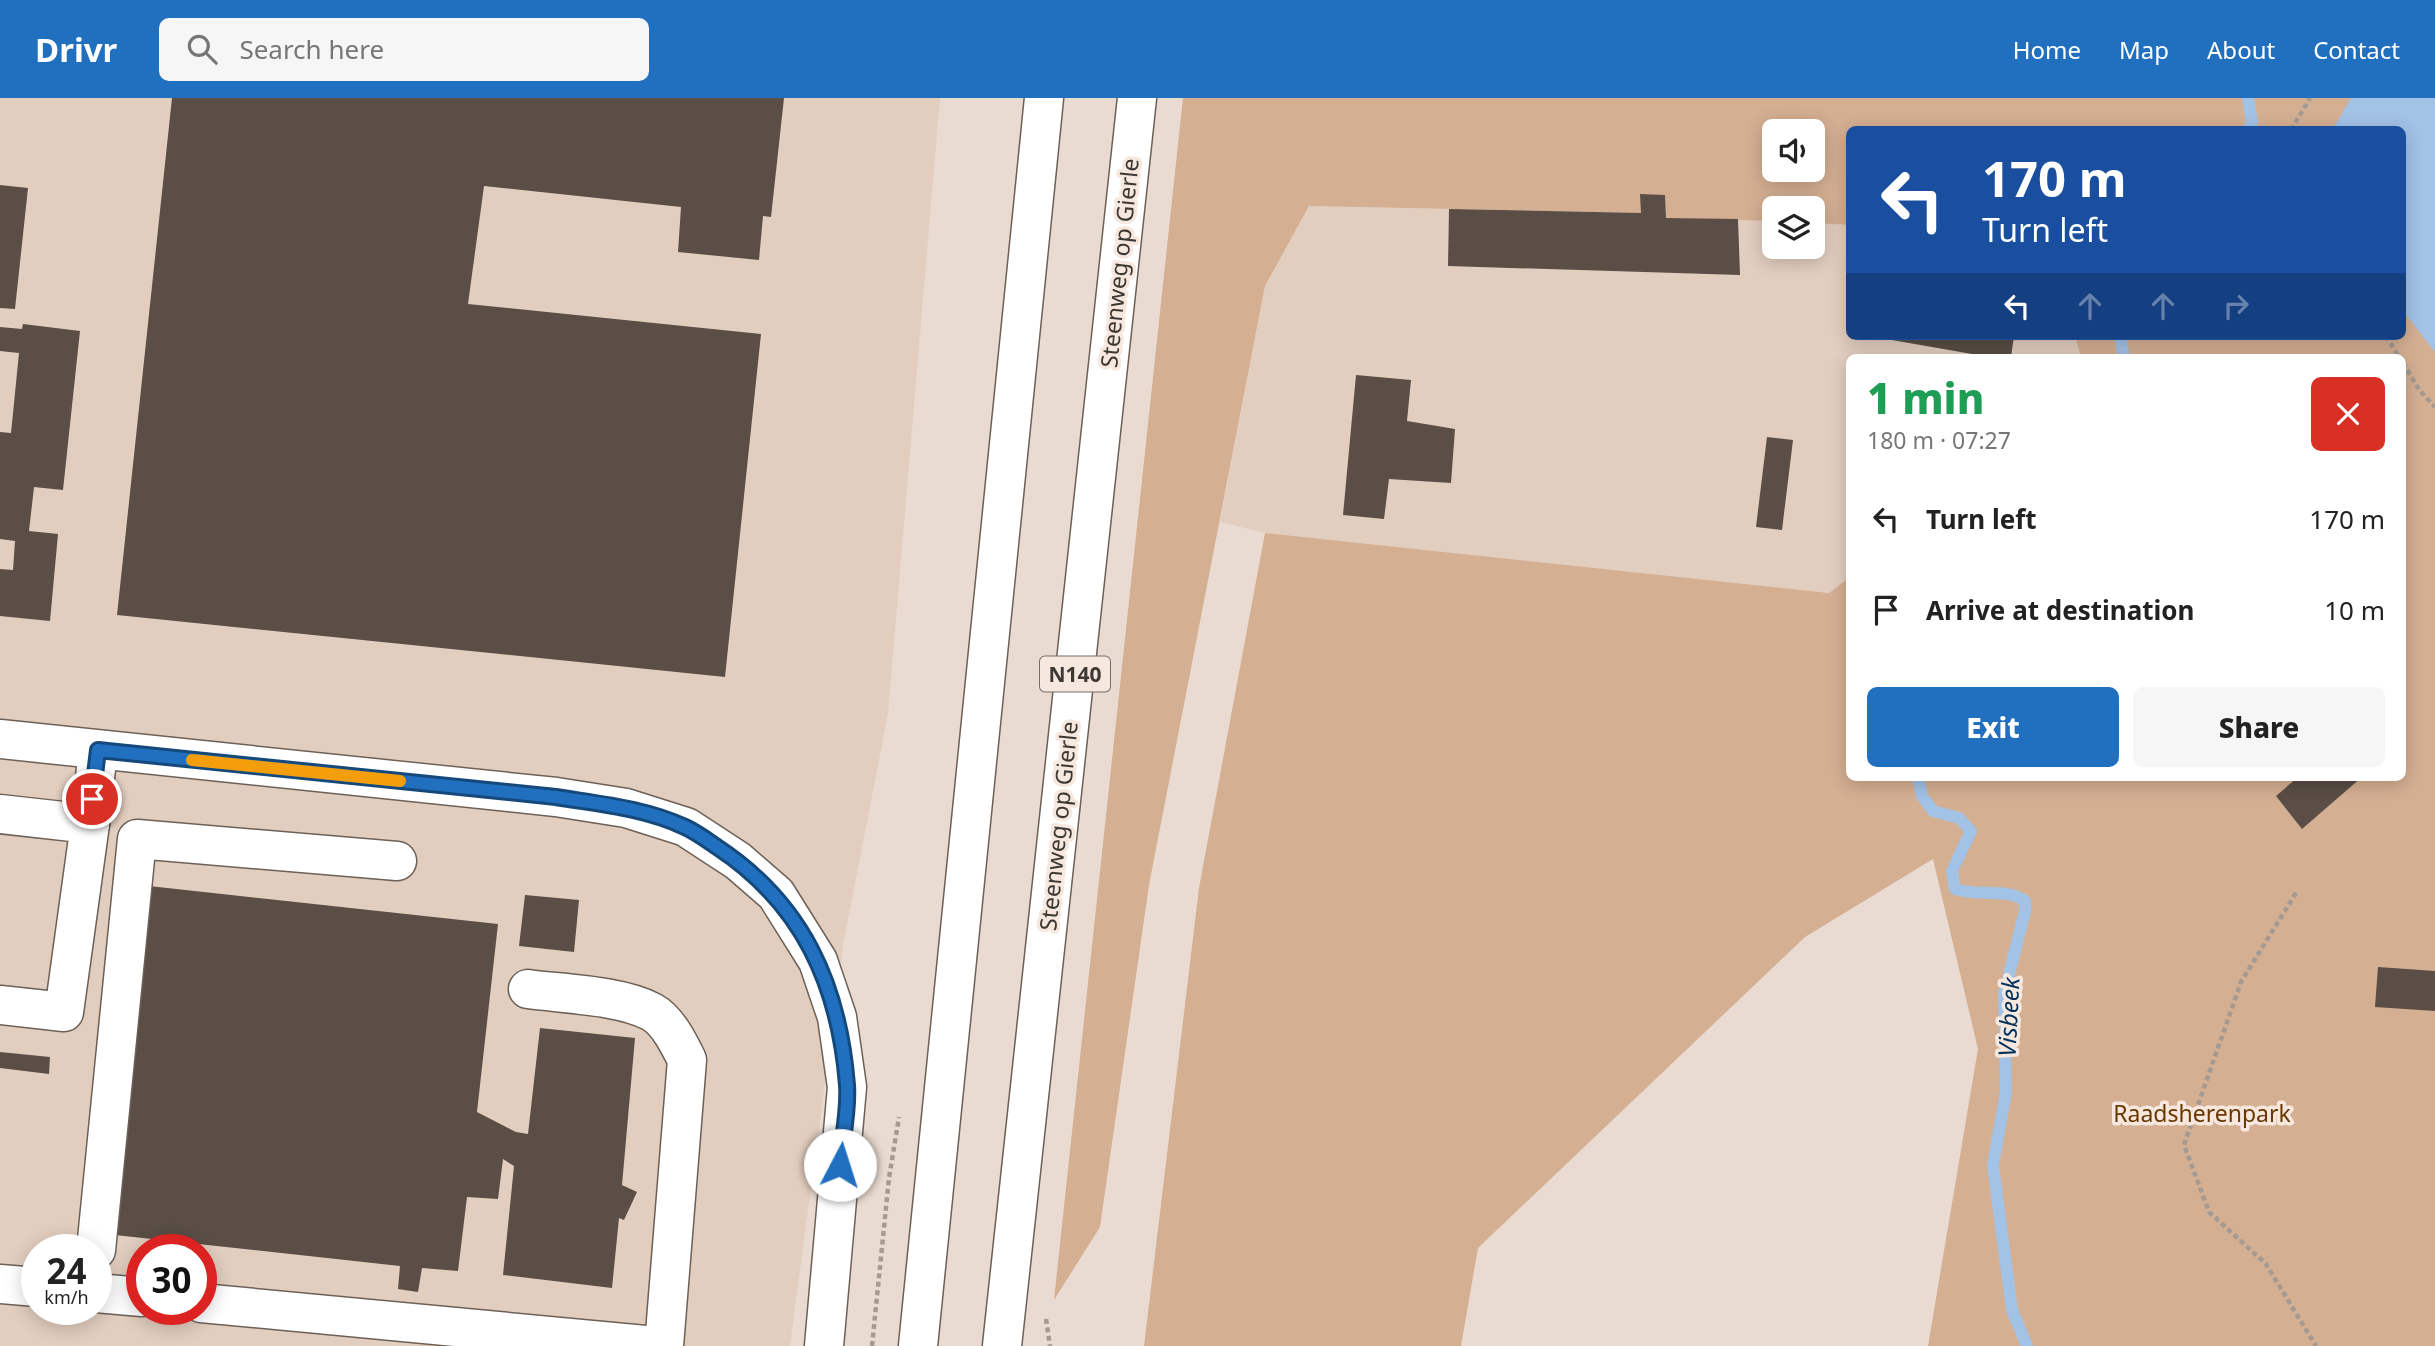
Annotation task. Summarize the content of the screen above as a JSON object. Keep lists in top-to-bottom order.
{
  "streets": {
    "main road": ["Steenweg op Gierle", "N140"]
  },
  "water": ["Visbeek"],
  "parks": ["Raadsherenpark"],
  "page": {
    "header": "Drivr",
    "search": "Search here",
    "nav": [
      "Home",
      "Map",
      "About",
      "Contact"
    ],
    "turn": ["170 m", "Turn left"],
    "heading": ["1 min", "180 m · 07:27"],
    "list": [
      {
        "name": "Turn left",
        "value": "170 m"
      },
      {
        "name": "Arrive at destination",
        "value": "10 m"
      }
    ],
    "buttons": ["Exit", "Share"],
    "speed": "24 km/h",
    "limit": "30"
  }
}
